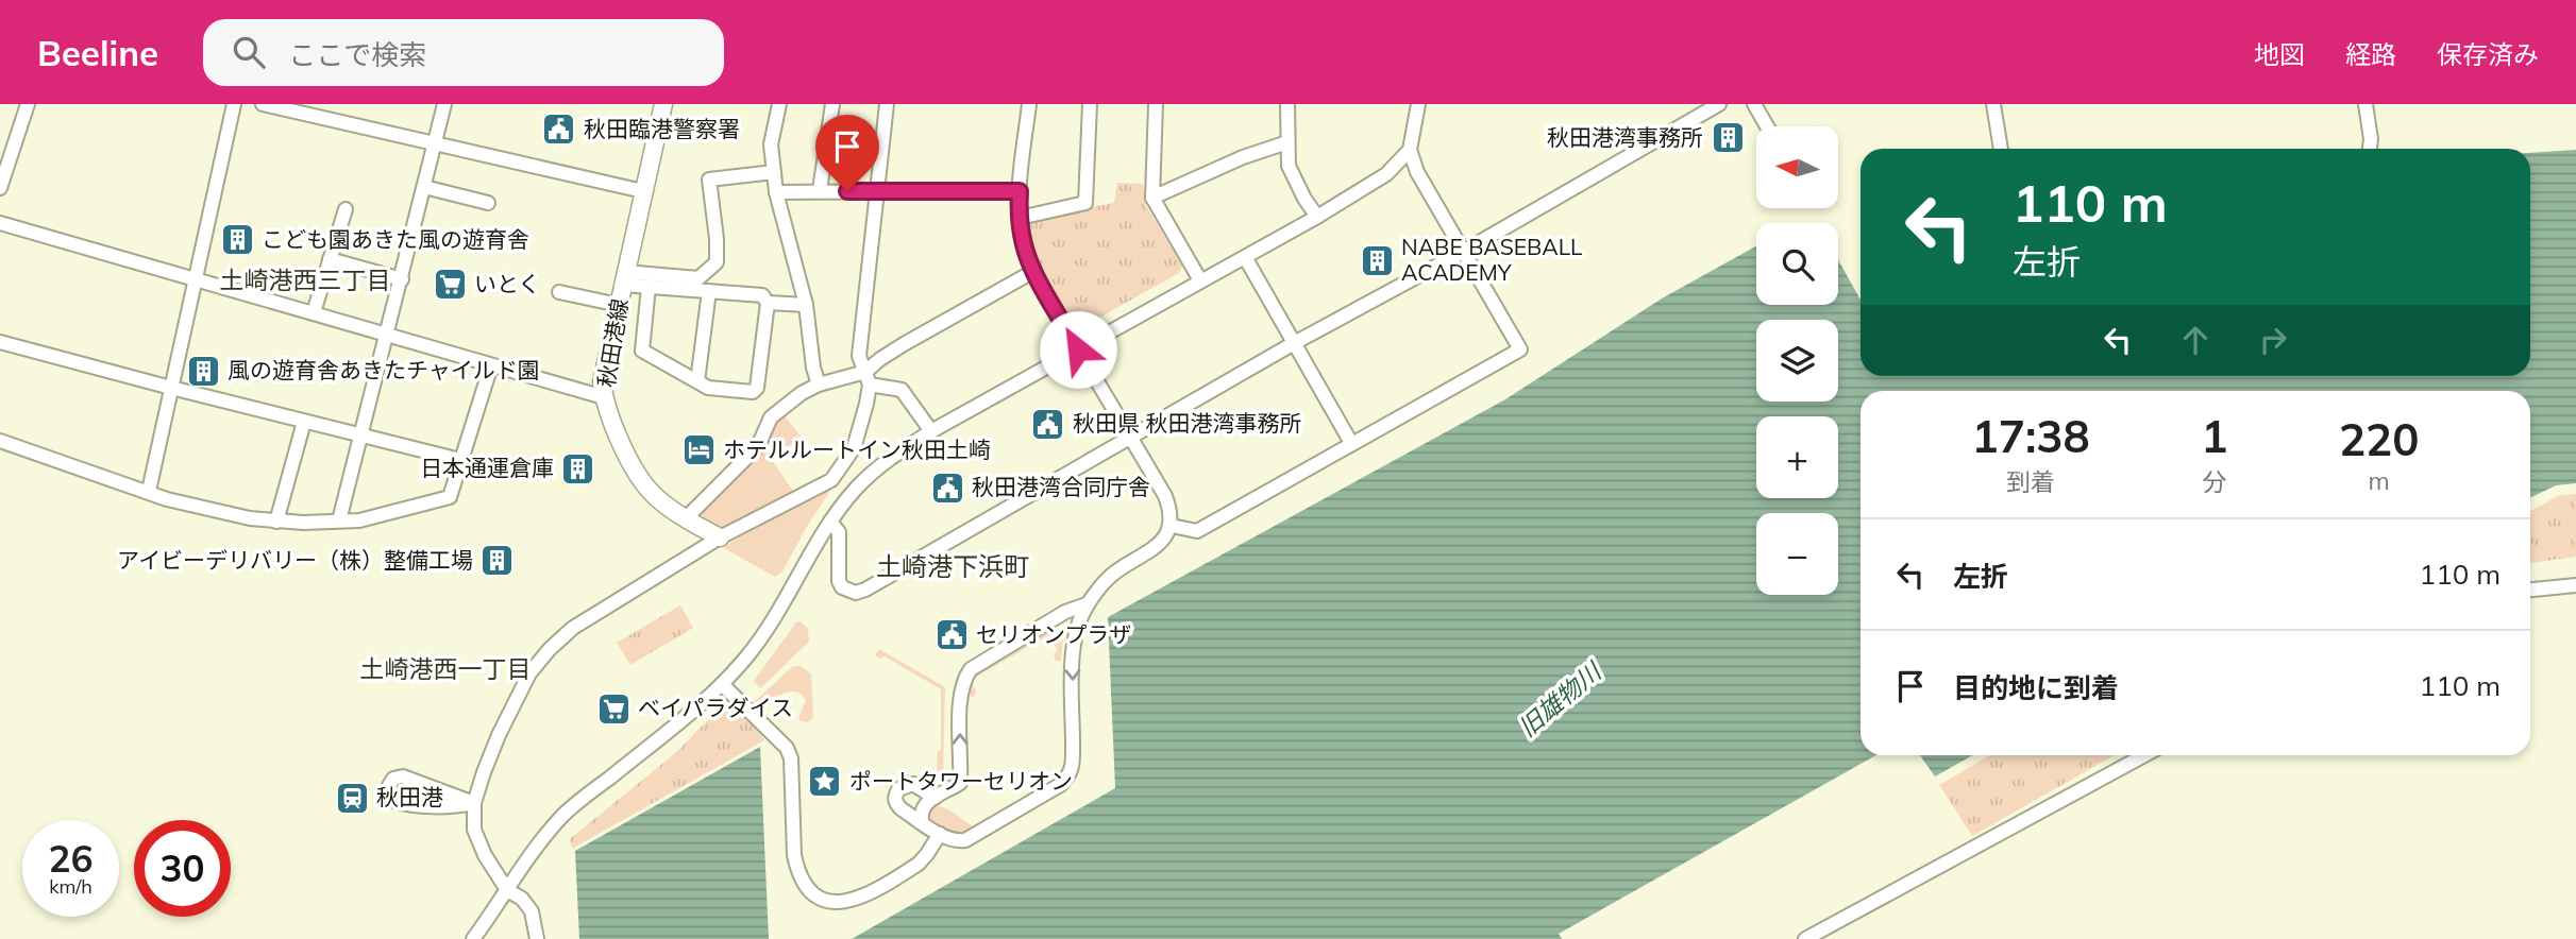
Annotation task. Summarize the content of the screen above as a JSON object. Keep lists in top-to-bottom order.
{
  "streets": {
    "main road": ["秋田港線"]
  },
  "districts": ["土崎港西三丁目", "土崎港下浜町", "土崎港西一丁目"],
  "water": ["旧雄物川"],
  "places": {
    "public building": [
      "秋田臨港警察署",
      "秋田県 秋田港湾事務所",
      "秋田港湾合同庁舎",
      "セリオンプラザ"
    ],
    "building": [
      "秋田港湾事務所",
      "こども園あきた風の遊育舎",
      "NABE BASEBALL ACADEMY",
      "風の遊育舎あきたチャイルド園",
      "日本通運倉庫",
      "アイビーデリバリー（株）整備工場"
    ],
    "supermarket": ["いとく", "ベイパラダイス"],
    "hotel": ["ホテルルートイン秋田土崎"],
    "place": ["ポートタワーセリオン"],
    "station": ["秋田港"]
  },
  "north": "left",
  "page": {
    "header": "Beeline",
    "search": "ここで検索",
    "nav": ["地図", "経路", "保存済み"],
    "map_buttons": ["+", "−"],
    "turn": ["110 m", "左折"],
    "eta": [
      "17:38",
      "到着",
      "1",
      "分",
      "220",
      "m"
    ],
    "list": [
      {
        "name": "左折",
        "value": "110 m"
      },
      {
        "name": "目的地に到着",
        "value": "110 m"
      }
    ],
    "speed": "26 km/h",
    "limit": "30"
  }
}
